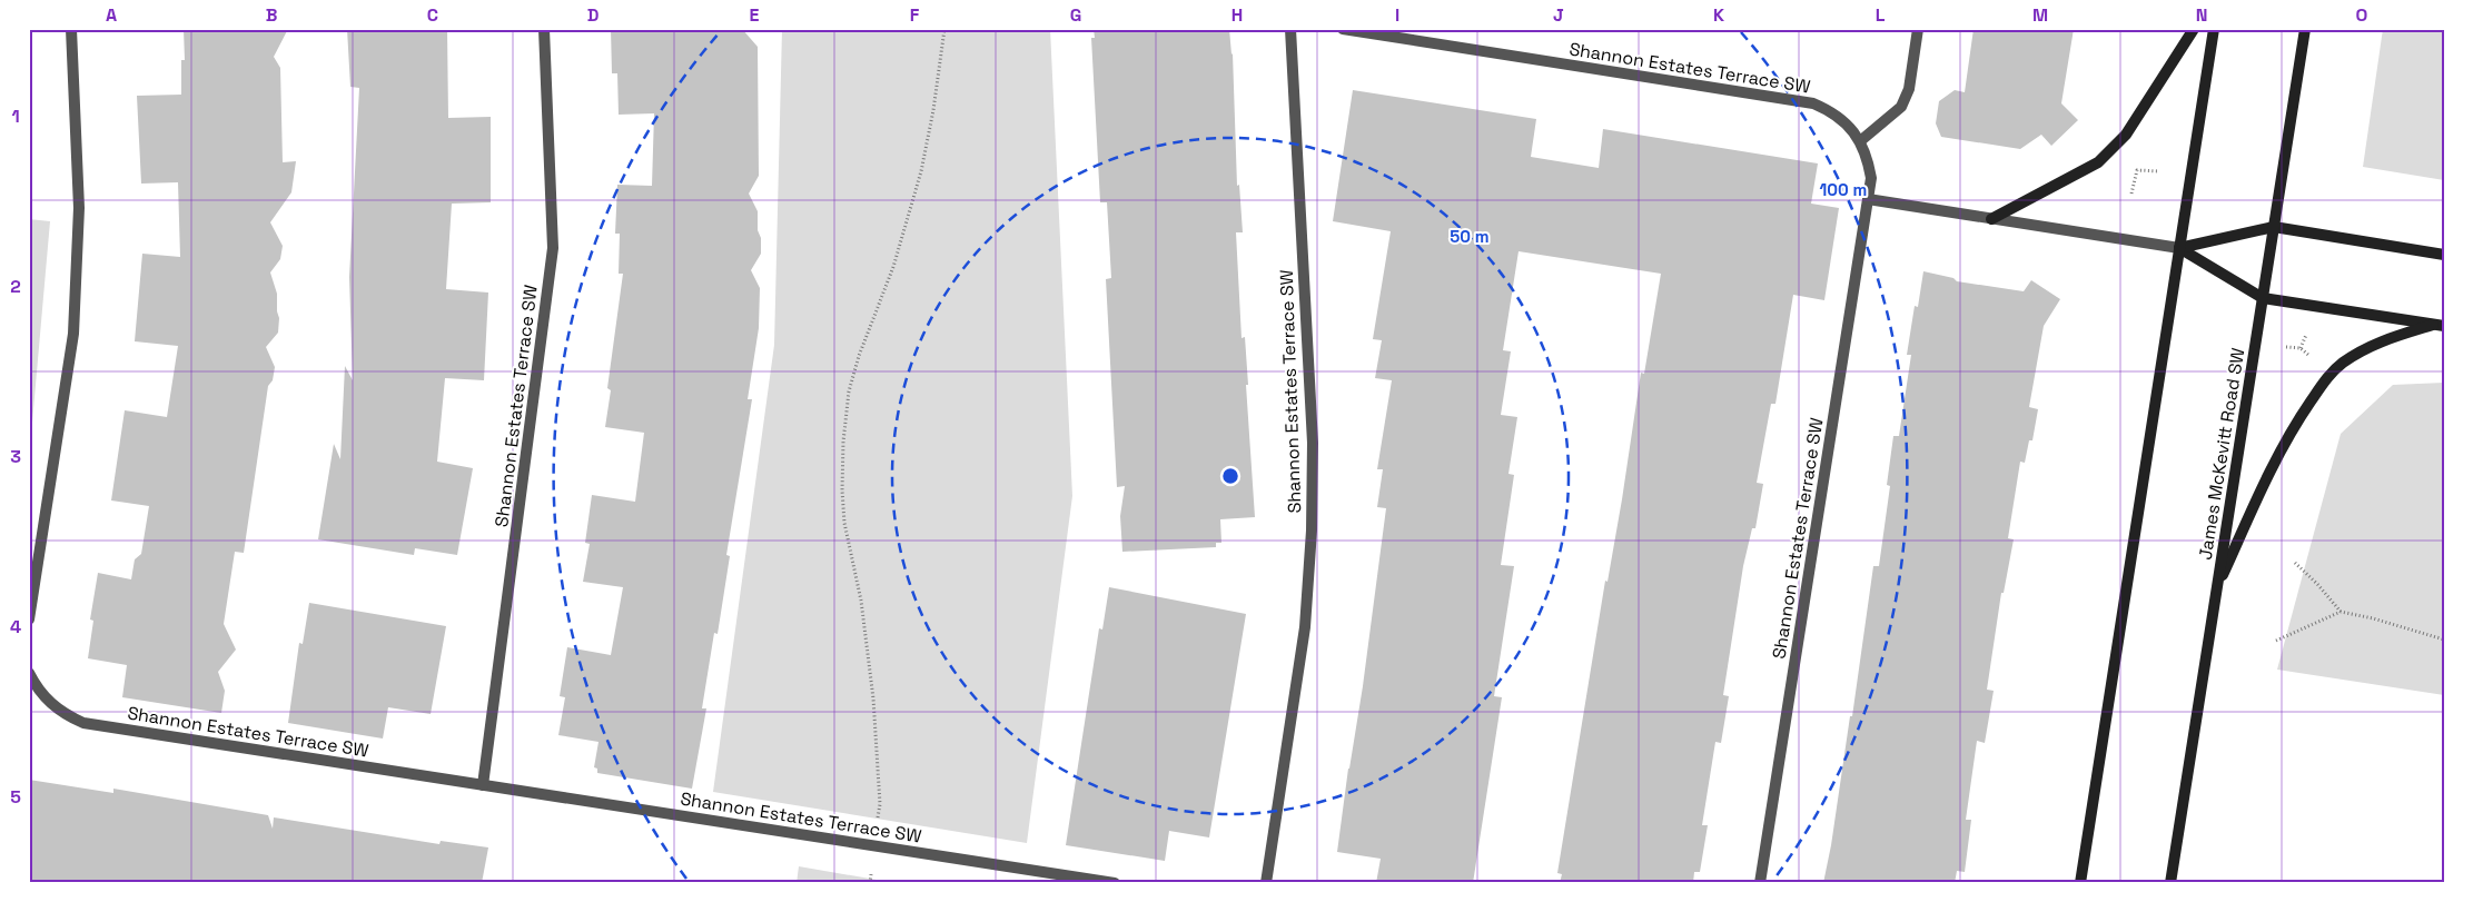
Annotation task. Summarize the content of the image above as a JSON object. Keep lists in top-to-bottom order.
{
  "streets": {
    "main road": ["James McKevitt Road SW"],
    "street": ["Shannon Estates Terrace SW"]
  },
  "grid": {
    "columns": [
      "A",
      "B",
      "C",
      "D",
      "E",
      "F",
      "G",
      "H",
      "I",
      "J",
      "K",
      "L",
      "M",
      "N",
      "O"
    ],
    "rows": [
      "1",
      "2",
      "3",
      "4",
      "5"
    ]
  },
  "rings": ["100 m", "50 m"]
}
